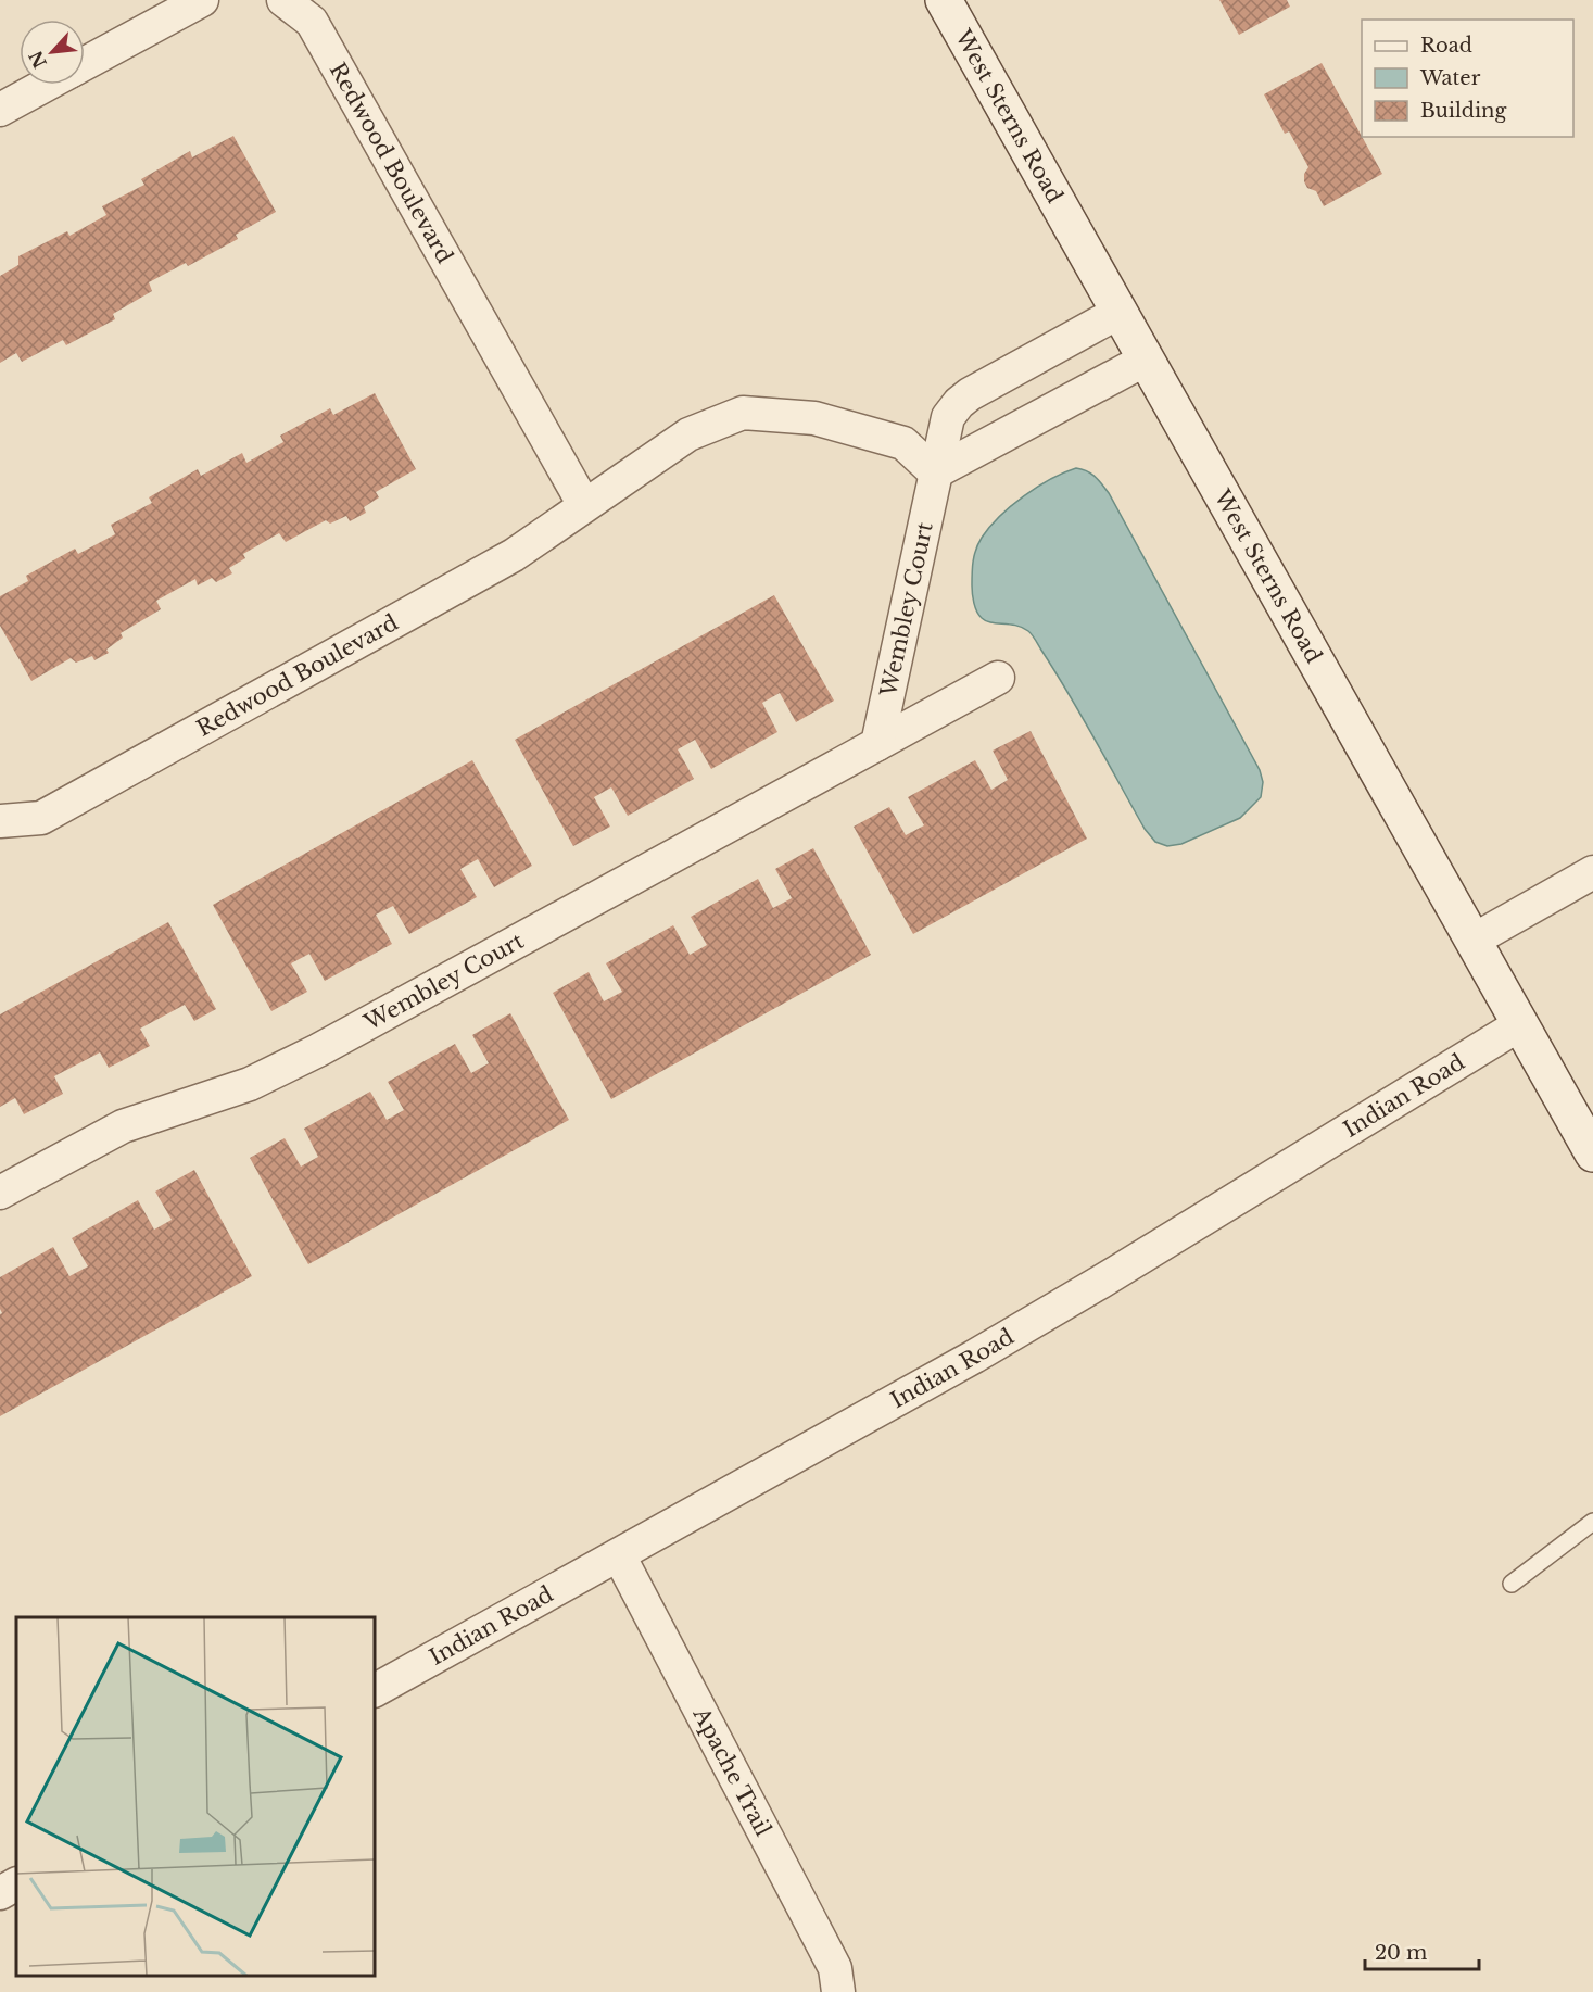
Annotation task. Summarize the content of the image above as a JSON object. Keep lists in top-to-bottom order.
{
  "streets": {
    "main road": ["West Sterns Road"],
    "street": [
      "Redwood Boulevard",
      "Wembley Court",
      "Indian Road",
      "Apache Trail"
    ]
  },
  "crossings": [
    ["West Sterns Road", "Wembley Court"],
    ["West Sterns Road", "Indian Road"],
    ["Redwood Boulevard", "Wembley Court"],
    ["Indian Road", "Apache Trail"]
  ],
  "legend": ["Road", "Water", "Building"],
  "scale_bar": "20 m",
  "north": "bottom left"
}
